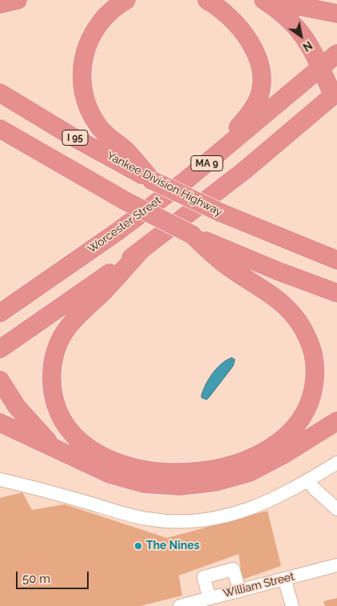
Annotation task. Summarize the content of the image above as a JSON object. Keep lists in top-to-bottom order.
{
  "streets": {
    "highway": [
      "I 95",
      "MA 9",
      "Yankee Division Highway",
      "Worcester Street"
    ],
    "lane": ["William Street"]
  },
  "places": ["The Nines"],
  "scale_bar": "50 m",
  "north": "bottom right"
}
